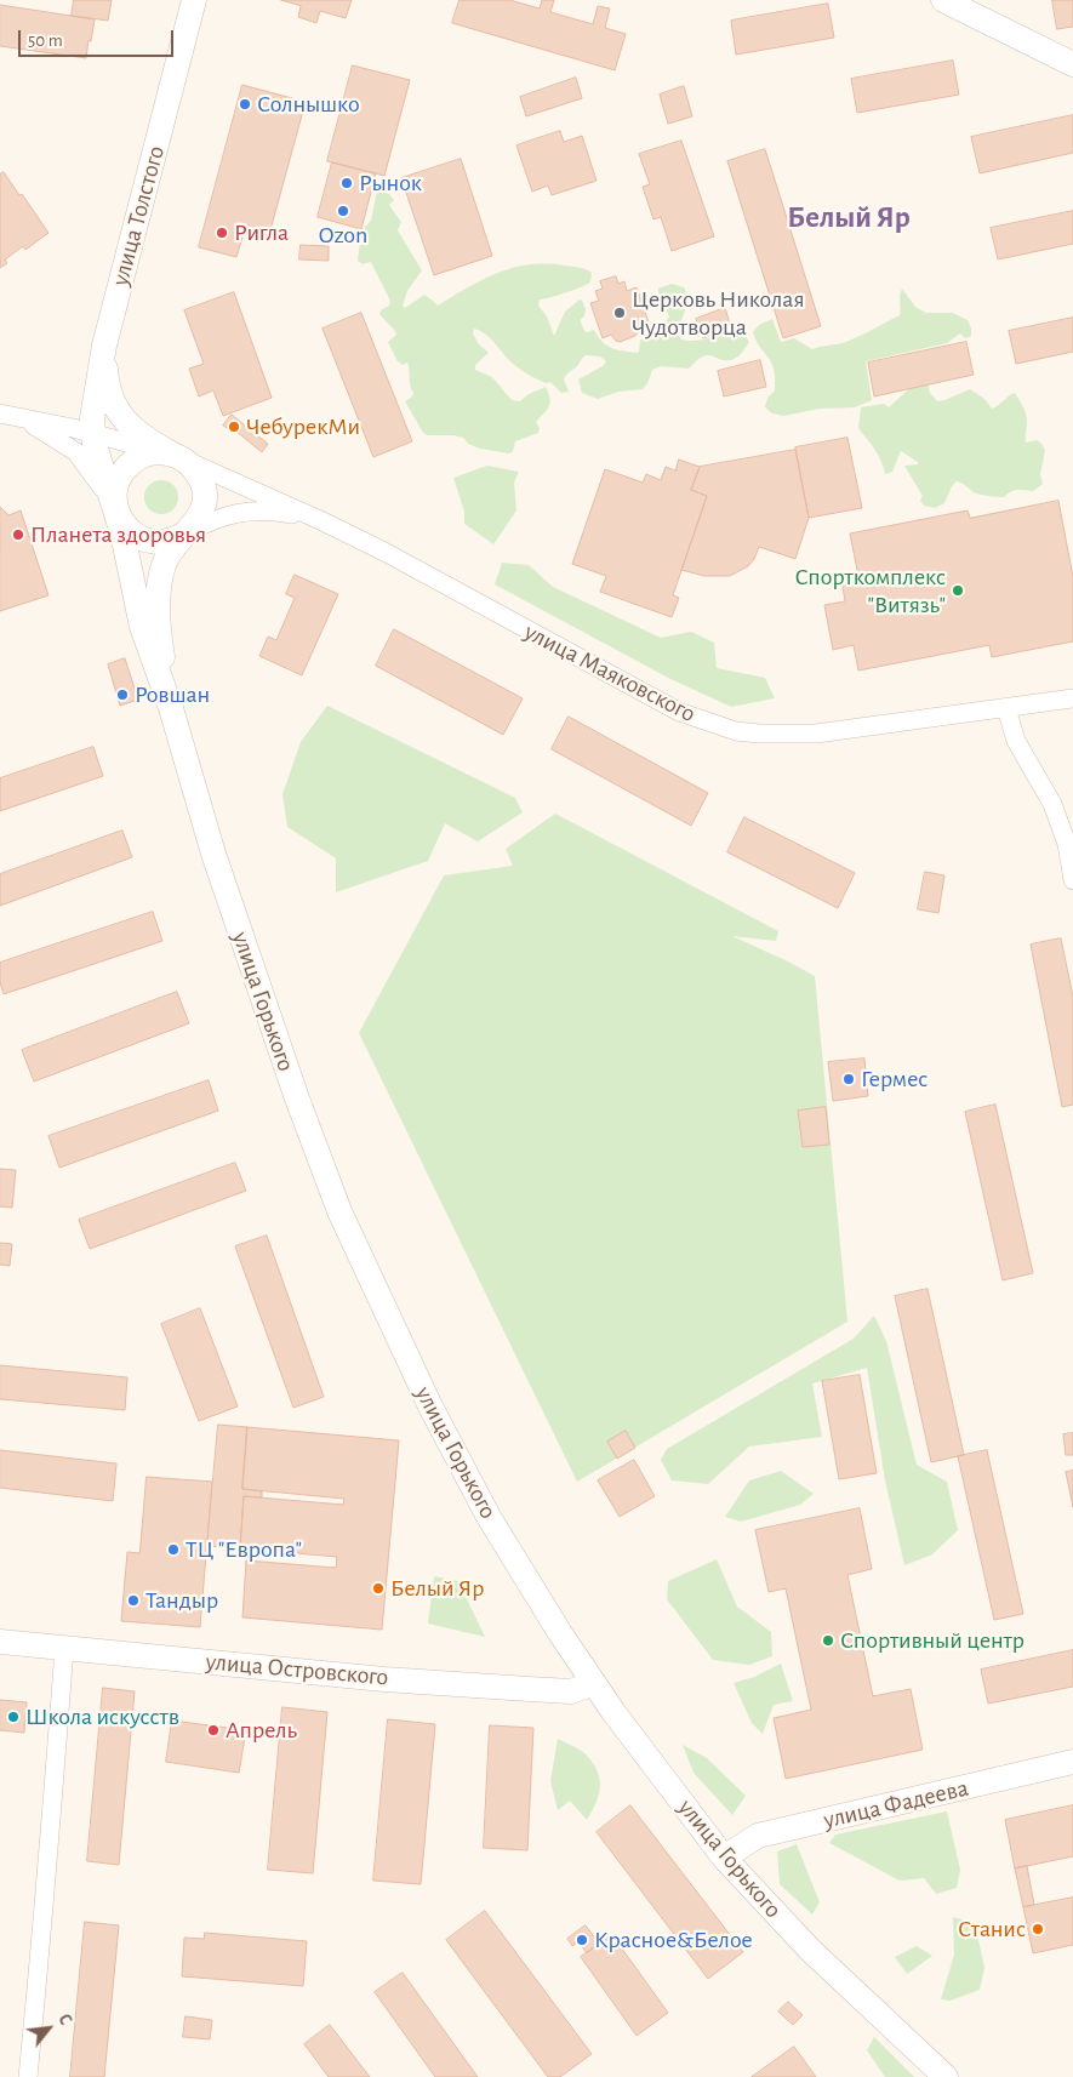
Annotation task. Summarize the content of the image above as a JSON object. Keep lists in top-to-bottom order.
{
  "streets": {
    "street": [
      "улица Толстого",
      "улица Маяковского",
      "улица Горького",
      "улица Островского",
      "улица Фадеева"
    ]
  },
  "crossings": [
    ["улица Толстого", "улица Маяковского"],
    ["улица Толстого", "улица Горького"],
    ["улица Маяковского", "улица Горького"],
    ["улица Горького", "улица Островского"],
    ["улица Горького", "улица Фадеева"]
  ],
  "districts": ["Белый Яр"],
  "places": [
    "Солнышко",
    "Рынок",
    "Ozon",
    "Ригла",
    "Церковь Николая Чудотворца",
    "ЧебурекМи",
    "Планета здоровья",
    "Спорткомплекс \"Витязь\"",
    "Ровшан",
    "Гермес",
    "ТЦ \"Европа\"",
    "Белый Яр",
    "Тандыр",
    "Спортивный центр",
    "Школа искусств",
    "Апрель",
    "Станис",
    "Красное&Белое"
  ],
  "scale_bar": "50 m",
  "north": "top right"
}
